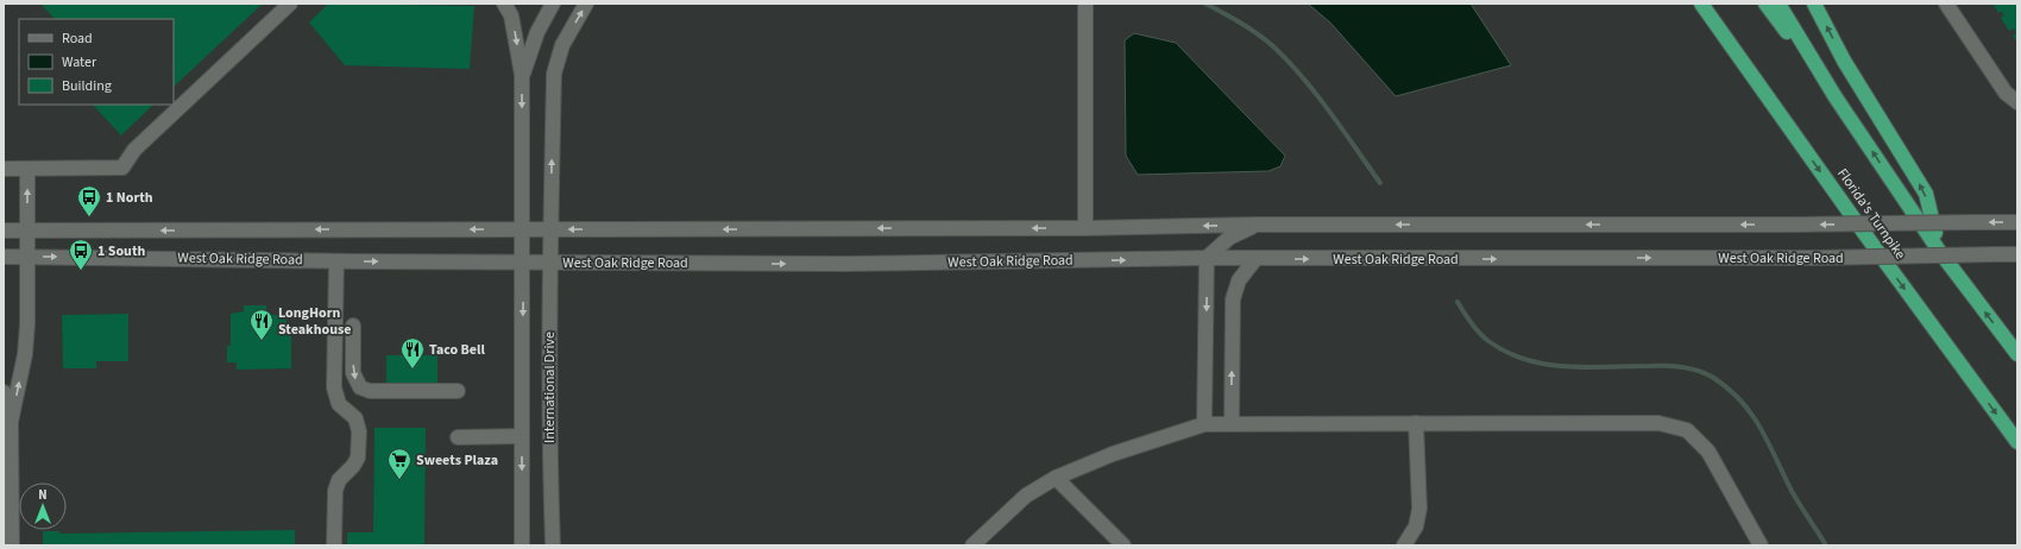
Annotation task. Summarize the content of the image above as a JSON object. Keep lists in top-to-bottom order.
{
  "streets": {
    "highway": ["Florida's Turnpike"],
    "street": ["West Oak Ridge Road", "International Drive"]
  },
  "crossings": [
    ["West Oak Ridge Road", "International Drive"]
  ],
  "places": {
    "bus stop": ["1 North", "1 South"],
    "restaurant": ["LongHorn Steakhouse", "Taco Bell"],
    "supermarket": ["Sweets Plaza"]
  },
  "legend": ["Road", "Water", "Building"],
  "north": "top"
}
